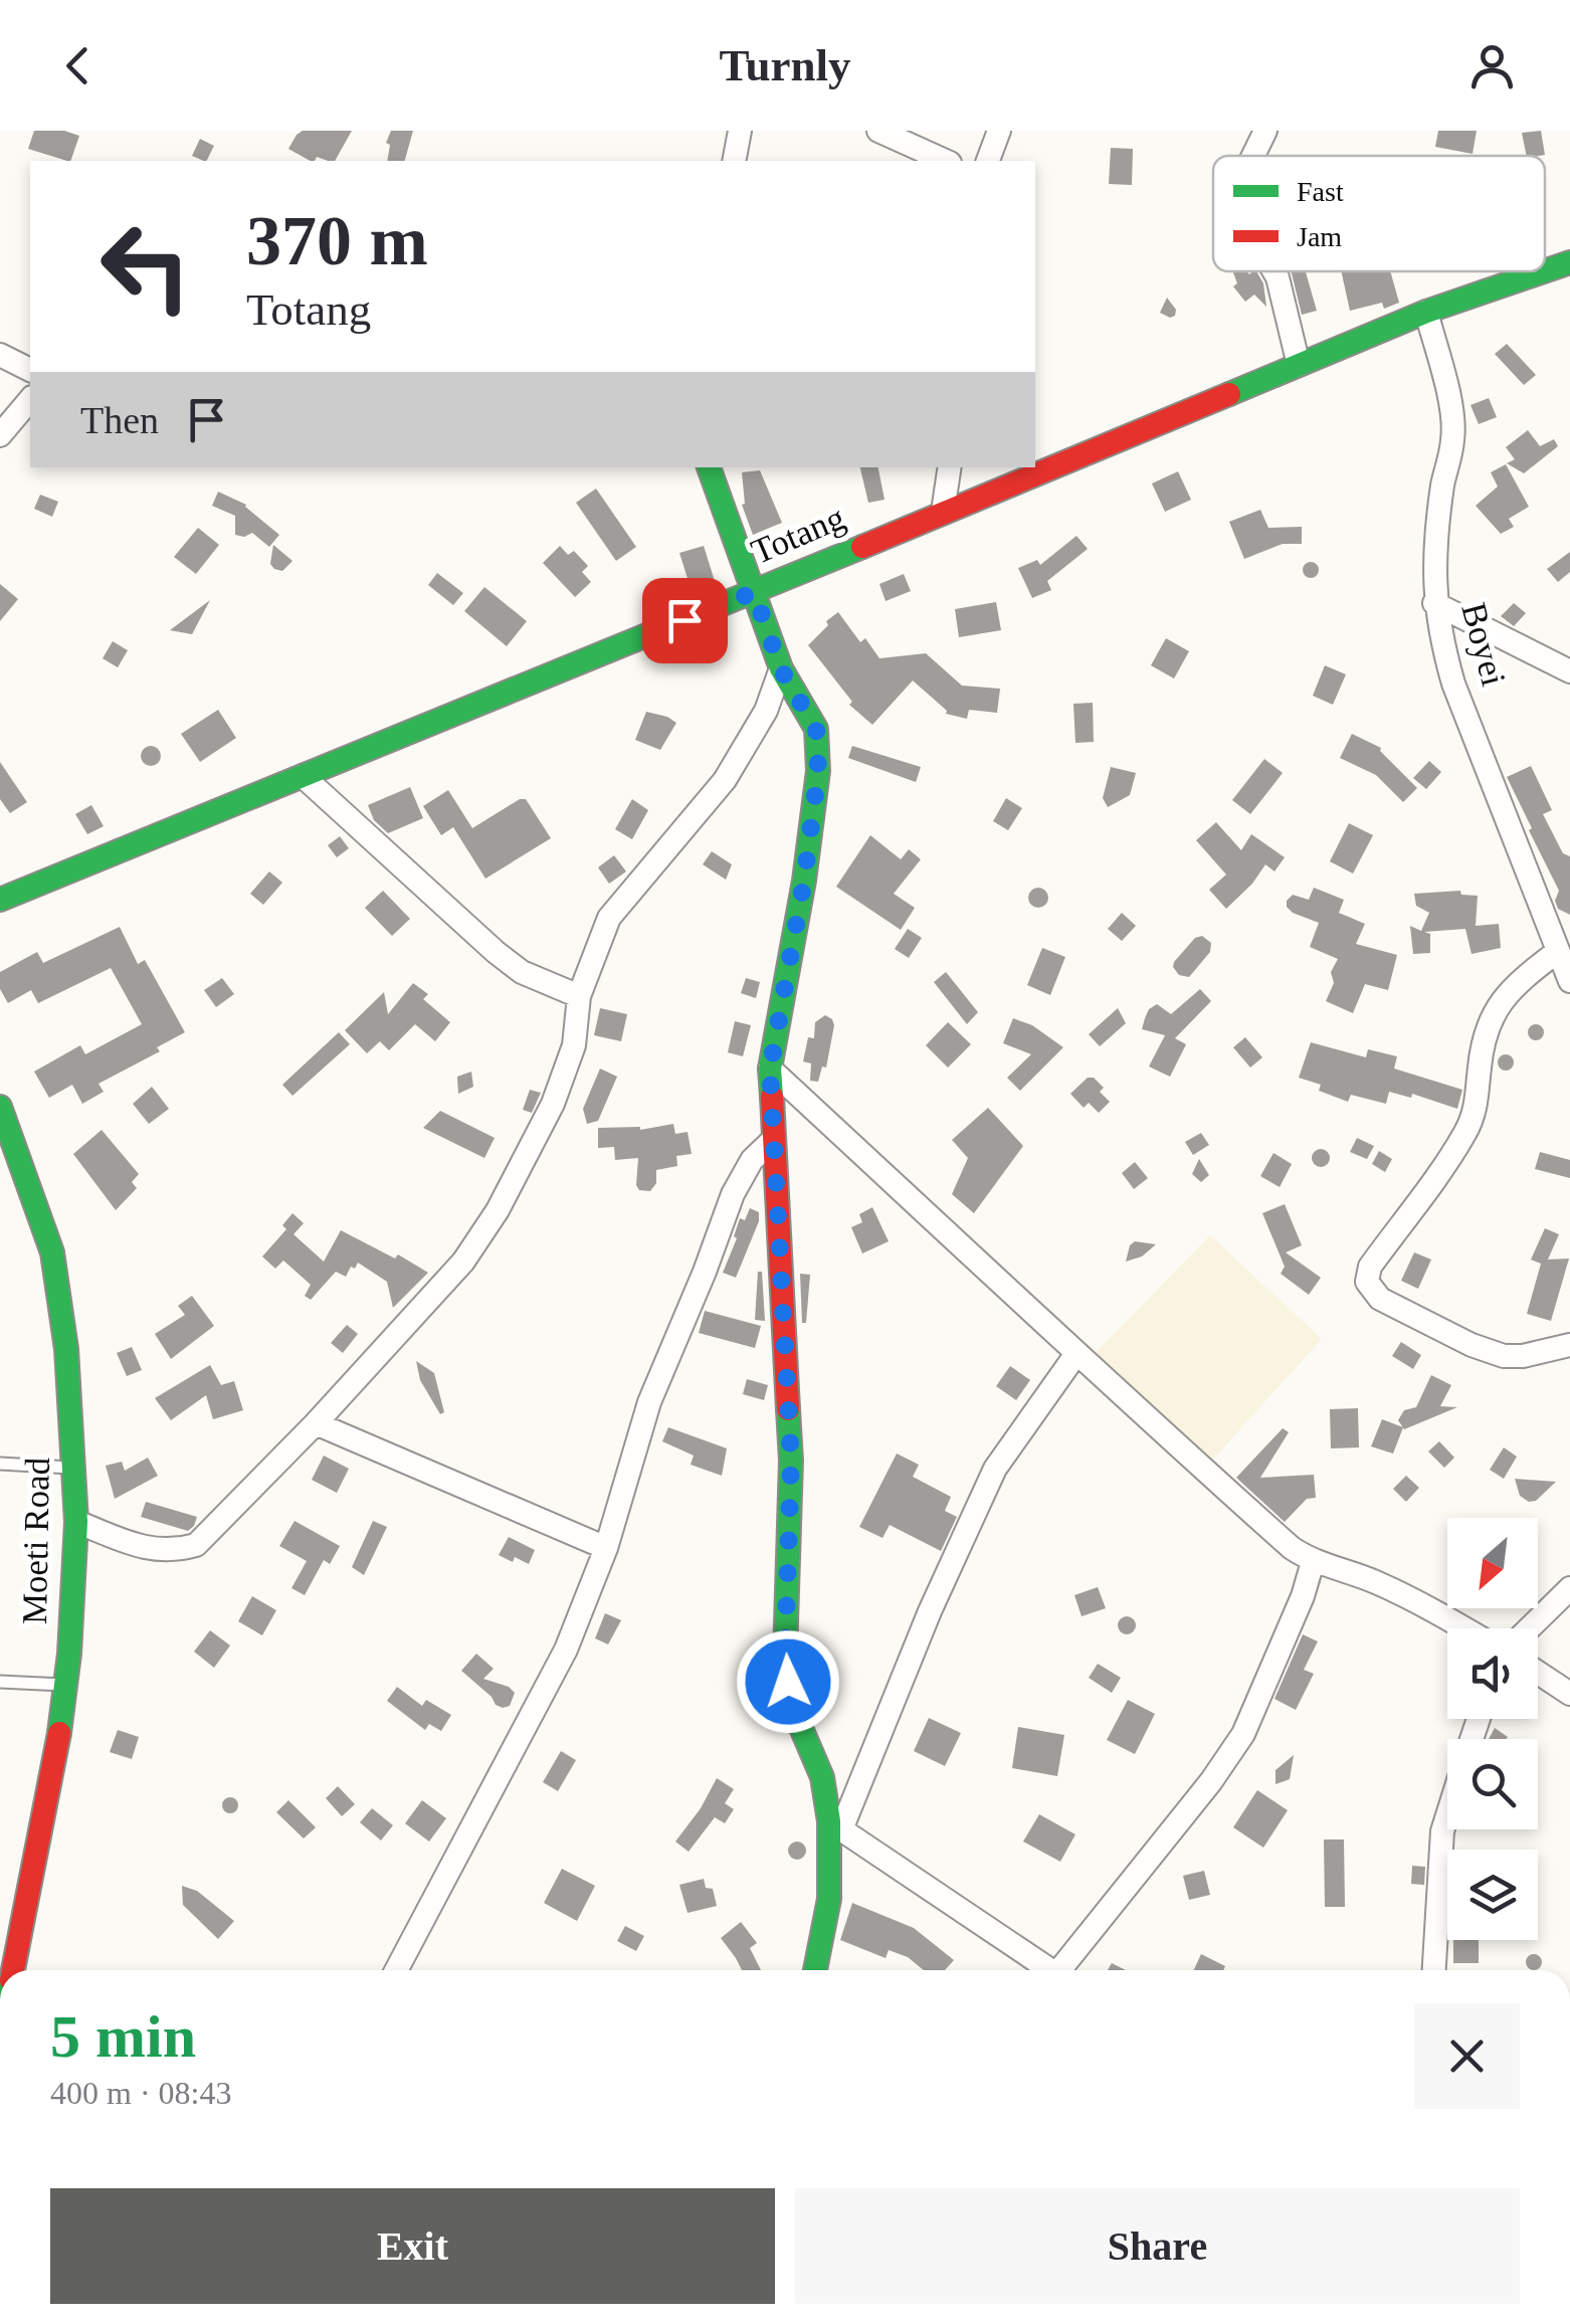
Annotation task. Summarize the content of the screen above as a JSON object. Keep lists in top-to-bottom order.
{
  "streets": {
    "street": ["Totang", "Boyei", "Moeti Road"]
  },
  "crossings": [
    ["Totang", "Boyei"]
  ],
  "legend": ["Fast", "Jam"],
  "north": "bottom left",
  "page": {
    "header": "Turnly",
    "turn": ["370 m", "Totang"],
    "then": "Then",
    "heading": ["5 min", "400 m · 08:43"],
    "buttons": ["Exit", "Share"]
  }
}
